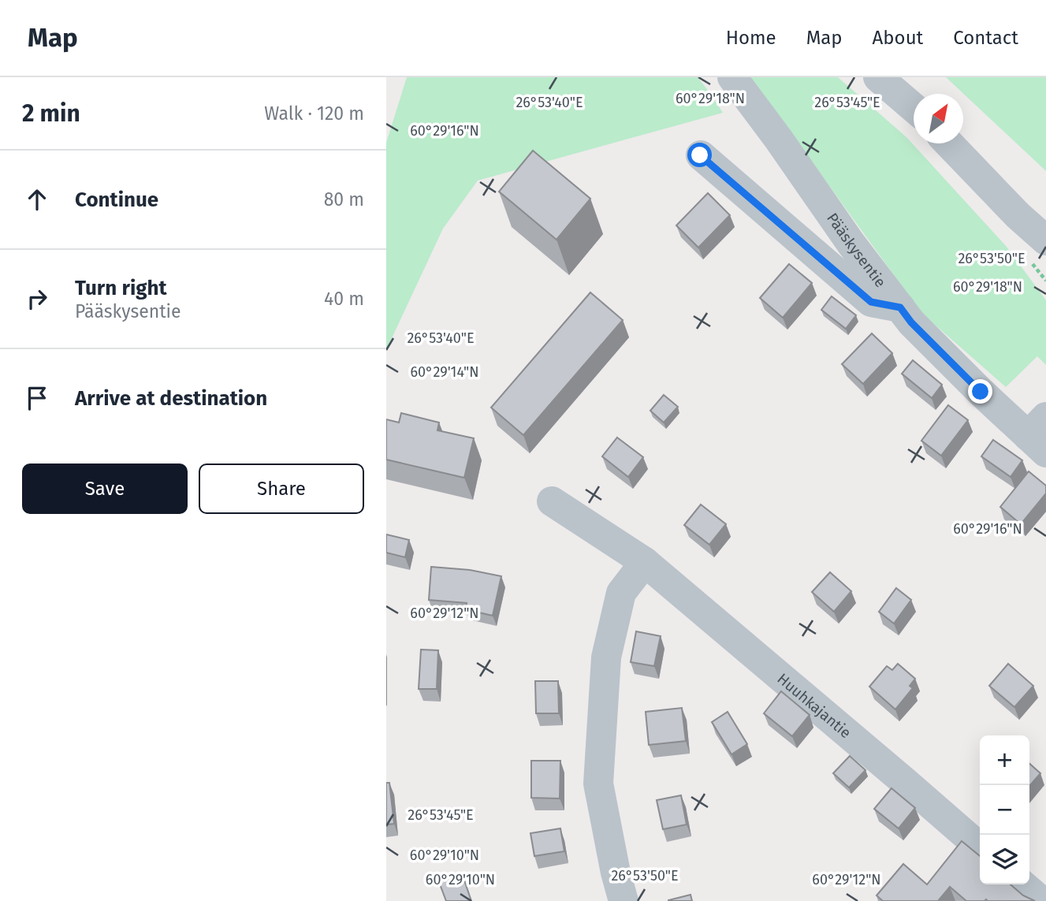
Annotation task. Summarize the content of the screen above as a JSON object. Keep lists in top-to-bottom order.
{
  "streets": {
    "street": ["Pääskysentie", "Huuhkajantie"]
  },
  "north": "top right",
  "page": {
    "header": "Map",
    "nav": [
      "Home",
      "Map",
      "About",
      "Contact"
    ],
    "heading": ["2 min", "Walk · 120 m"],
    "list": [
      ["Continue", "80 m"],
      ["Turn right", "Pääskysentie", "40 m"],
      "Arrive at destination"
    ],
    "buttons": ["Save", "Share"],
    "map_buttons": ["+", "−"]
  },
  "coordinates": [
    "60°29'18\"N",
    "26°53'40\"E",
    "26°53'45\"E",
    "60°29'16\"N",
    "26°53'50\"E",
    "60°29'14\"N",
    "60°29'12\"N",
    "60°29'10\"N"
  ]
}
